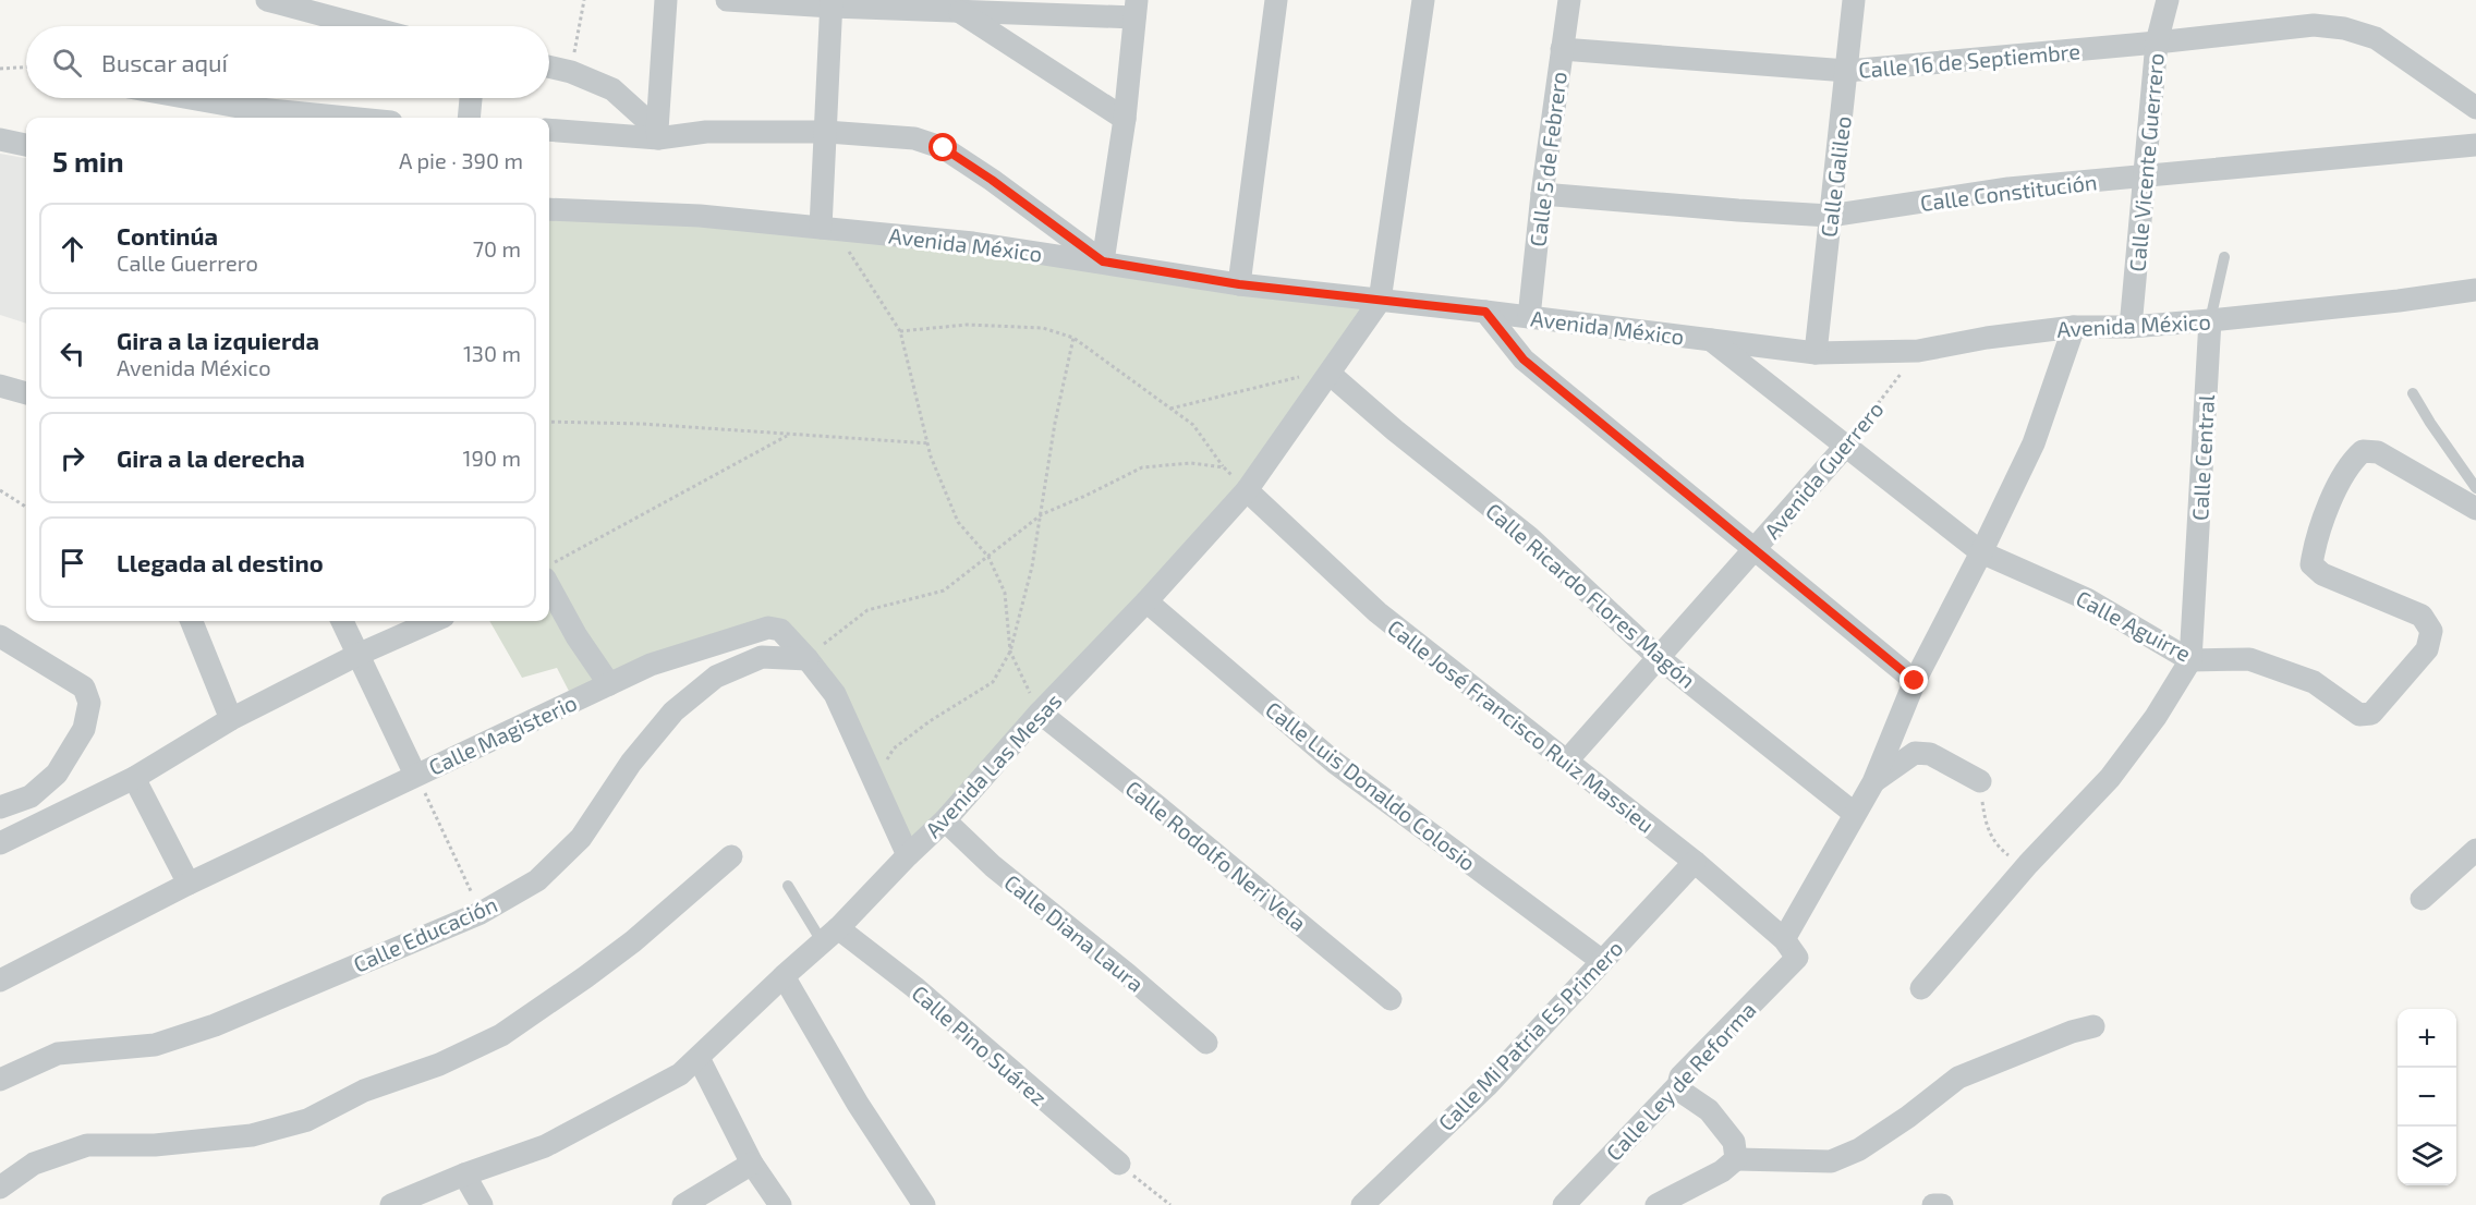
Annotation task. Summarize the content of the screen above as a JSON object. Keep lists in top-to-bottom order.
{
  "streets": {
    "street": [
      "Calle 16 de Septiembre",
      "Calle 5 de Febrero",
      "Calle Vicente Guerrero",
      "Calle Galileo",
      "Calle Constitución",
      "Avenida México",
      "Calle Central",
      "Avenida Guerrero",
      "Calle Ricardo Flores Magón",
      "Calle Aguirre",
      "Calle José Francisco Ruiz Massieu",
      "Calle Magisterio",
      "Avenida Las Mesas",
      "Calle Luis Donaldo Colosio",
      "Calle Rodolfo Neri Vela",
      "Calle Diana Laura",
      "Calle Educación",
      "Calle Mi Patria Es Primero",
      "Calle Pino Suárez",
      "Calle Ley de Reforma"
    ]
  },
  "crossings": [
    ["Calle 16 de Septiembre", "Calle 5 de Febrero"],
    ["Calle 16 de Septiembre", "Calle Vicente Guerrero"],
    ["Calle 16 de Septiembre", "Calle Galileo"],
    ["Calle 5 de Febrero", "Calle Constitución"],
    ["Calle 5 de Febrero", "Avenida México"],
    ["Calle Vicente Guerrero", "Calle Constitución"],
    ["Calle Vicente Guerrero", "Avenida México"],
    ["Calle Galileo", "Calle Constitución"],
    ["Calle Galileo", "Avenida México"],
    ["Avenida México", "Calle Central"],
    ["Avenida México", "Avenida Guerrero"],
    ["Avenida México", "Calle Aguirre"],
    ["Avenida México", "Calle Ley de Reforma"],
    ["Calle Central", "Calle Aguirre"],
    ["Avenida Guerrero", "Calle Ricardo Flores Magón"],
    ["Avenida Guerrero", "Calle Aguirre"],
    ["Avenida Guerrero", "Calle José Francisco Ruiz Massieu"],
    ["Calle Ricardo Flores Magón", "Avenida Las Mesas"],
    ["Calle Ricardo Flores Magón", "Calle Ley de Reforma"],
    ["Calle Aguirre", "Calle Ley de Reforma"],
    ["Calle José Francisco Ruiz Massieu", "Avenida Las Mesas"],
    ["Calle José Francisco Ruiz Massieu", "Calle Mi Patria Es Primero"],
    ["Calle José Francisco Ruiz Massieu", "Calle Ley de Reforma"],
    ["Calle Magisterio", "Avenida Las Mesas"],
    ["Calle Magisterio", "Calle Educación"],
    ["Avenida Las Mesas", "Calle Luis Donaldo Colosio"],
    ["Avenida Las Mesas", "Calle Rodolfo Neri Vela"],
    ["Avenida Las Mesas", "Calle Diana Laura"],
    ["Avenida Las Mesas", "Calle Pino Suárez"],
    ["Calle Luis Donaldo Colosio", "Calle Mi Patria Es Primero"]
  ],
  "page": {
    "search": "Buscar aquí",
    "heading": ["5 min", "A pie · 390 m"],
    "list": [
      ["Continúa", "Calle Guerrero", "70 m"],
      ["Gira a la izquierda", "Avenida México", "130 m"],
      ["Gira a la derecha", "190 m"],
      "Llegada al destino"
    ],
    "map_buttons": ["+", "−"]
  }
}
